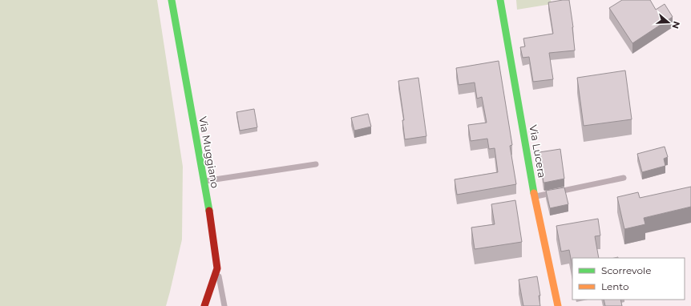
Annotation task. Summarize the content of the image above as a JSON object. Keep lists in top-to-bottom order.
{
  "streets": {
    "street": ["Via Lucera", "Via Muggiano"]
  },
  "legend": ["Scorrevole", "Lento"],
  "north": "right"
}
